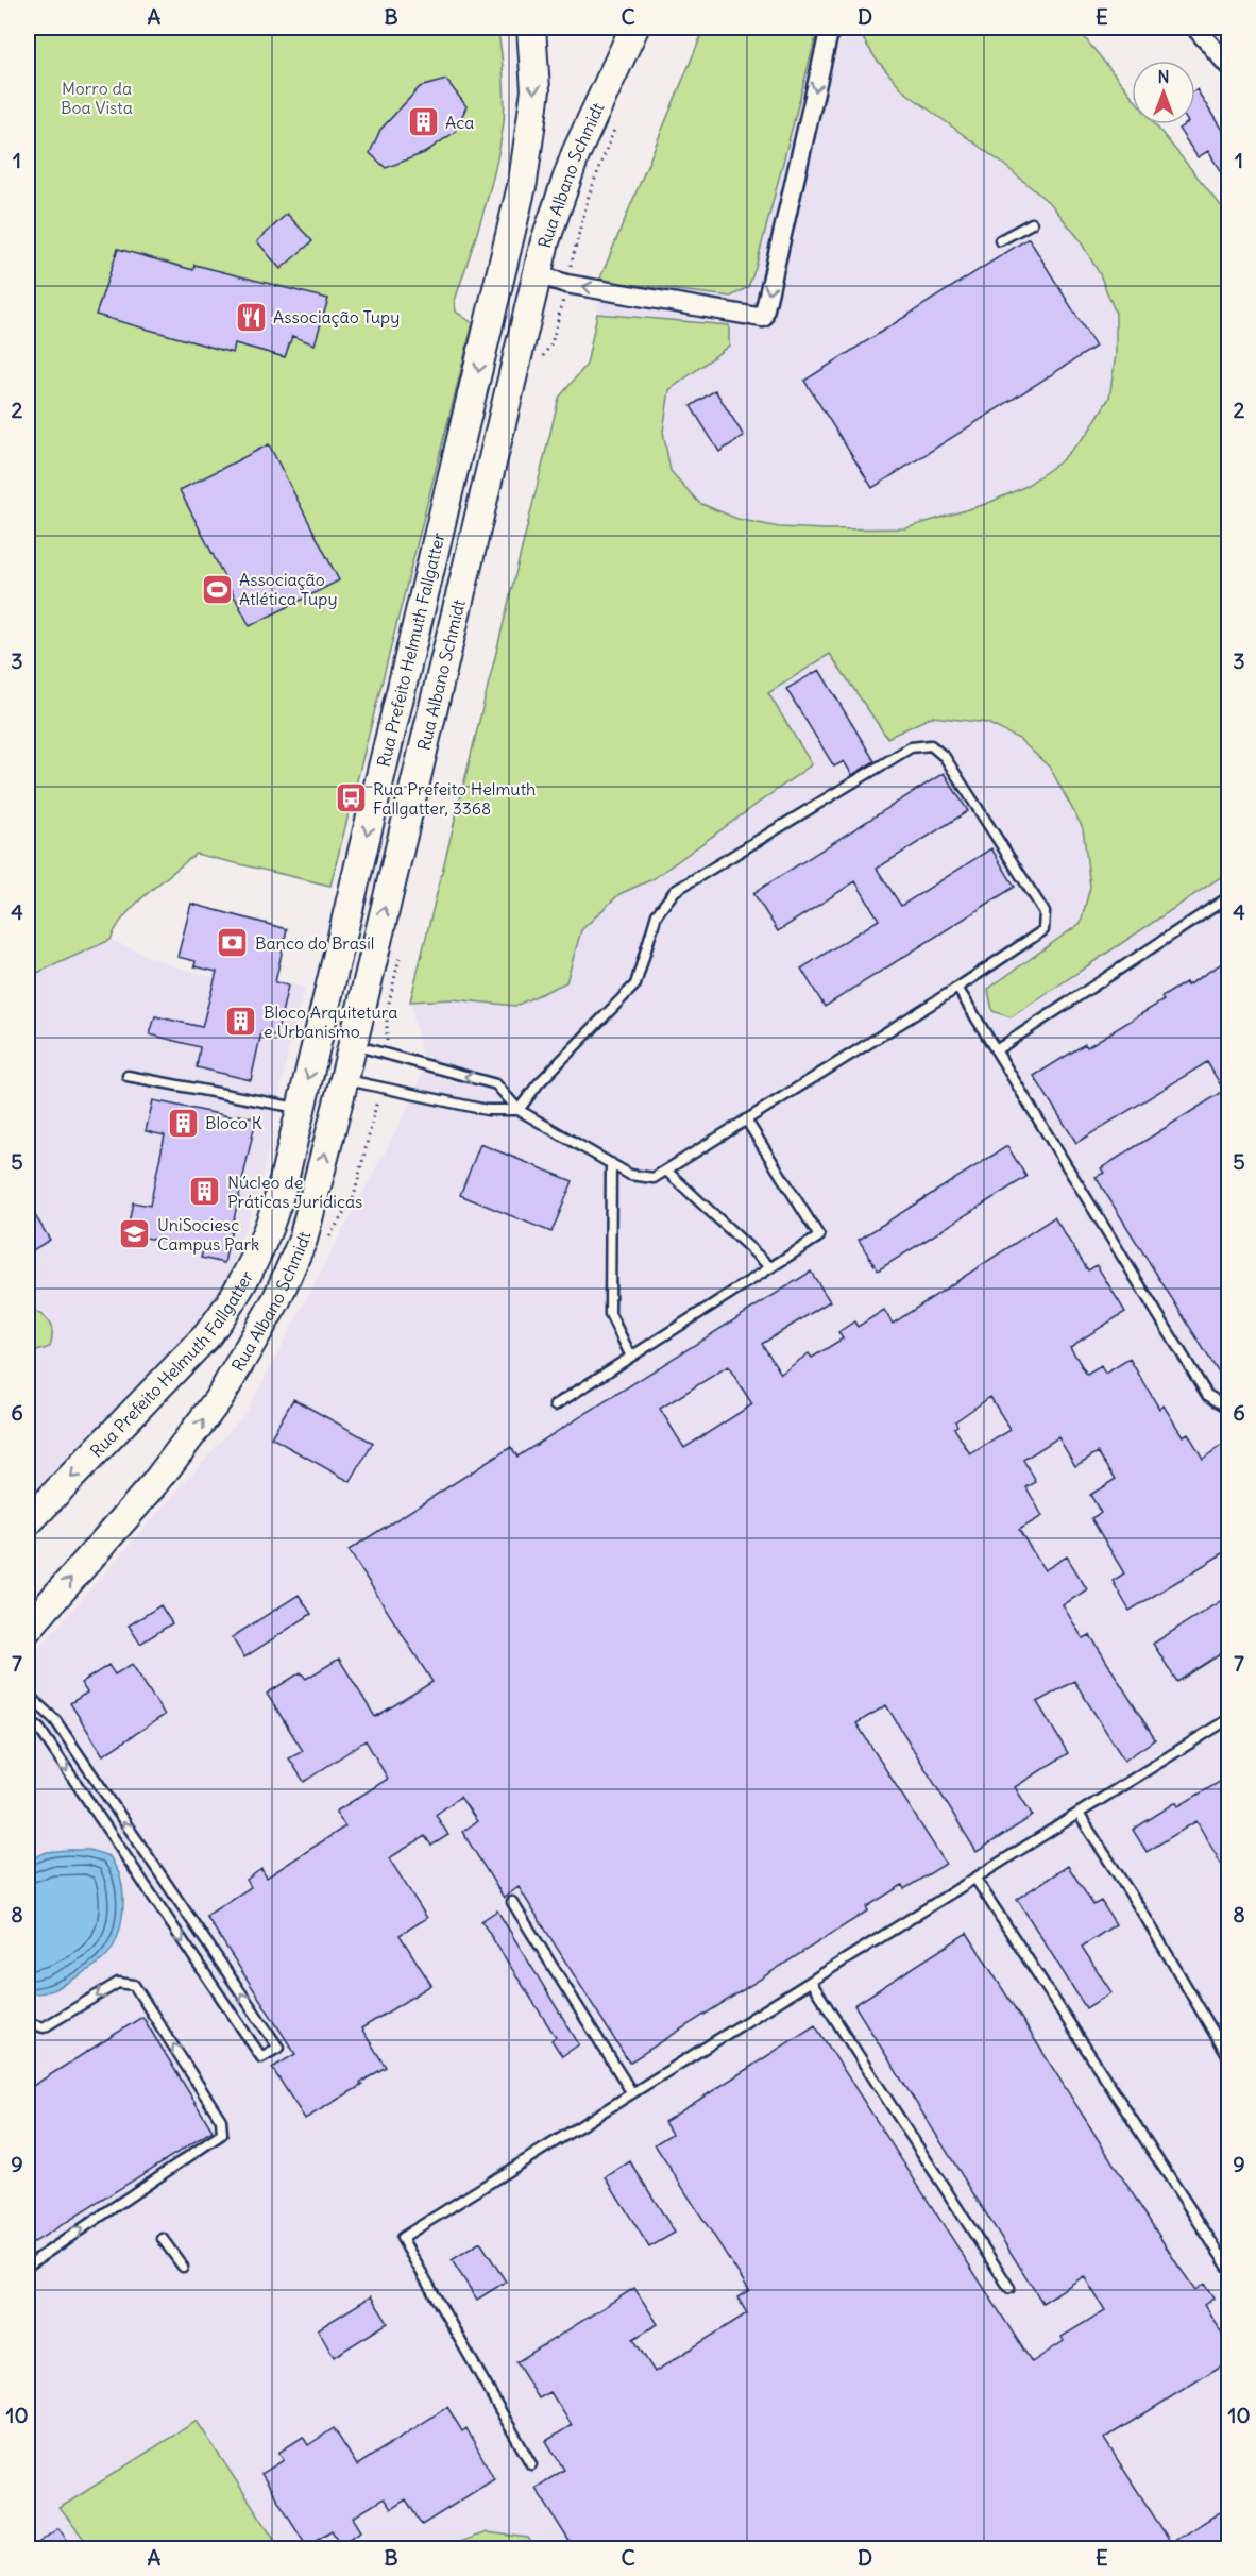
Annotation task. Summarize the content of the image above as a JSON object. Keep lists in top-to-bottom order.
{
  "streets": {
    "main road": ["Rua Albano Schmidt", "Rua Prefeito Helmuth Fallgatter"]
  },
  "one_way": ["Rua Albano Schmidt", "Rua Prefeito Helmuth Fallgatter"],
  "parks": ["Morro da Boa Vista"],
  "places": {
    "building": [
      "Aca",
      "Bloco Arquitetura e Urbanismo",
      "Bloco K",
      "Núcleo de Práticas Jurídicas"
    ],
    "restaurant": ["Associação Tupy"],
    "sports": ["Associação Atlética Tupy"],
    "bus stop": ["Rua Prefeito Helmuth Fallgatter, 3368"],
    "bank": ["Banco do Brasil"],
    "school or university": ["UniSociesc Campus Park"]
  },
  "north": "top",
  "grid": {
    "columns": [
      "A",
      "B",
      "C",
      "D",
      "E"
    ],
    "rows": [
      "1",
      "2",
      "3",
      "4",
      "5",
      "6",
      "7",
      "8",
      "9",
      "10"
    ]
  }
}
